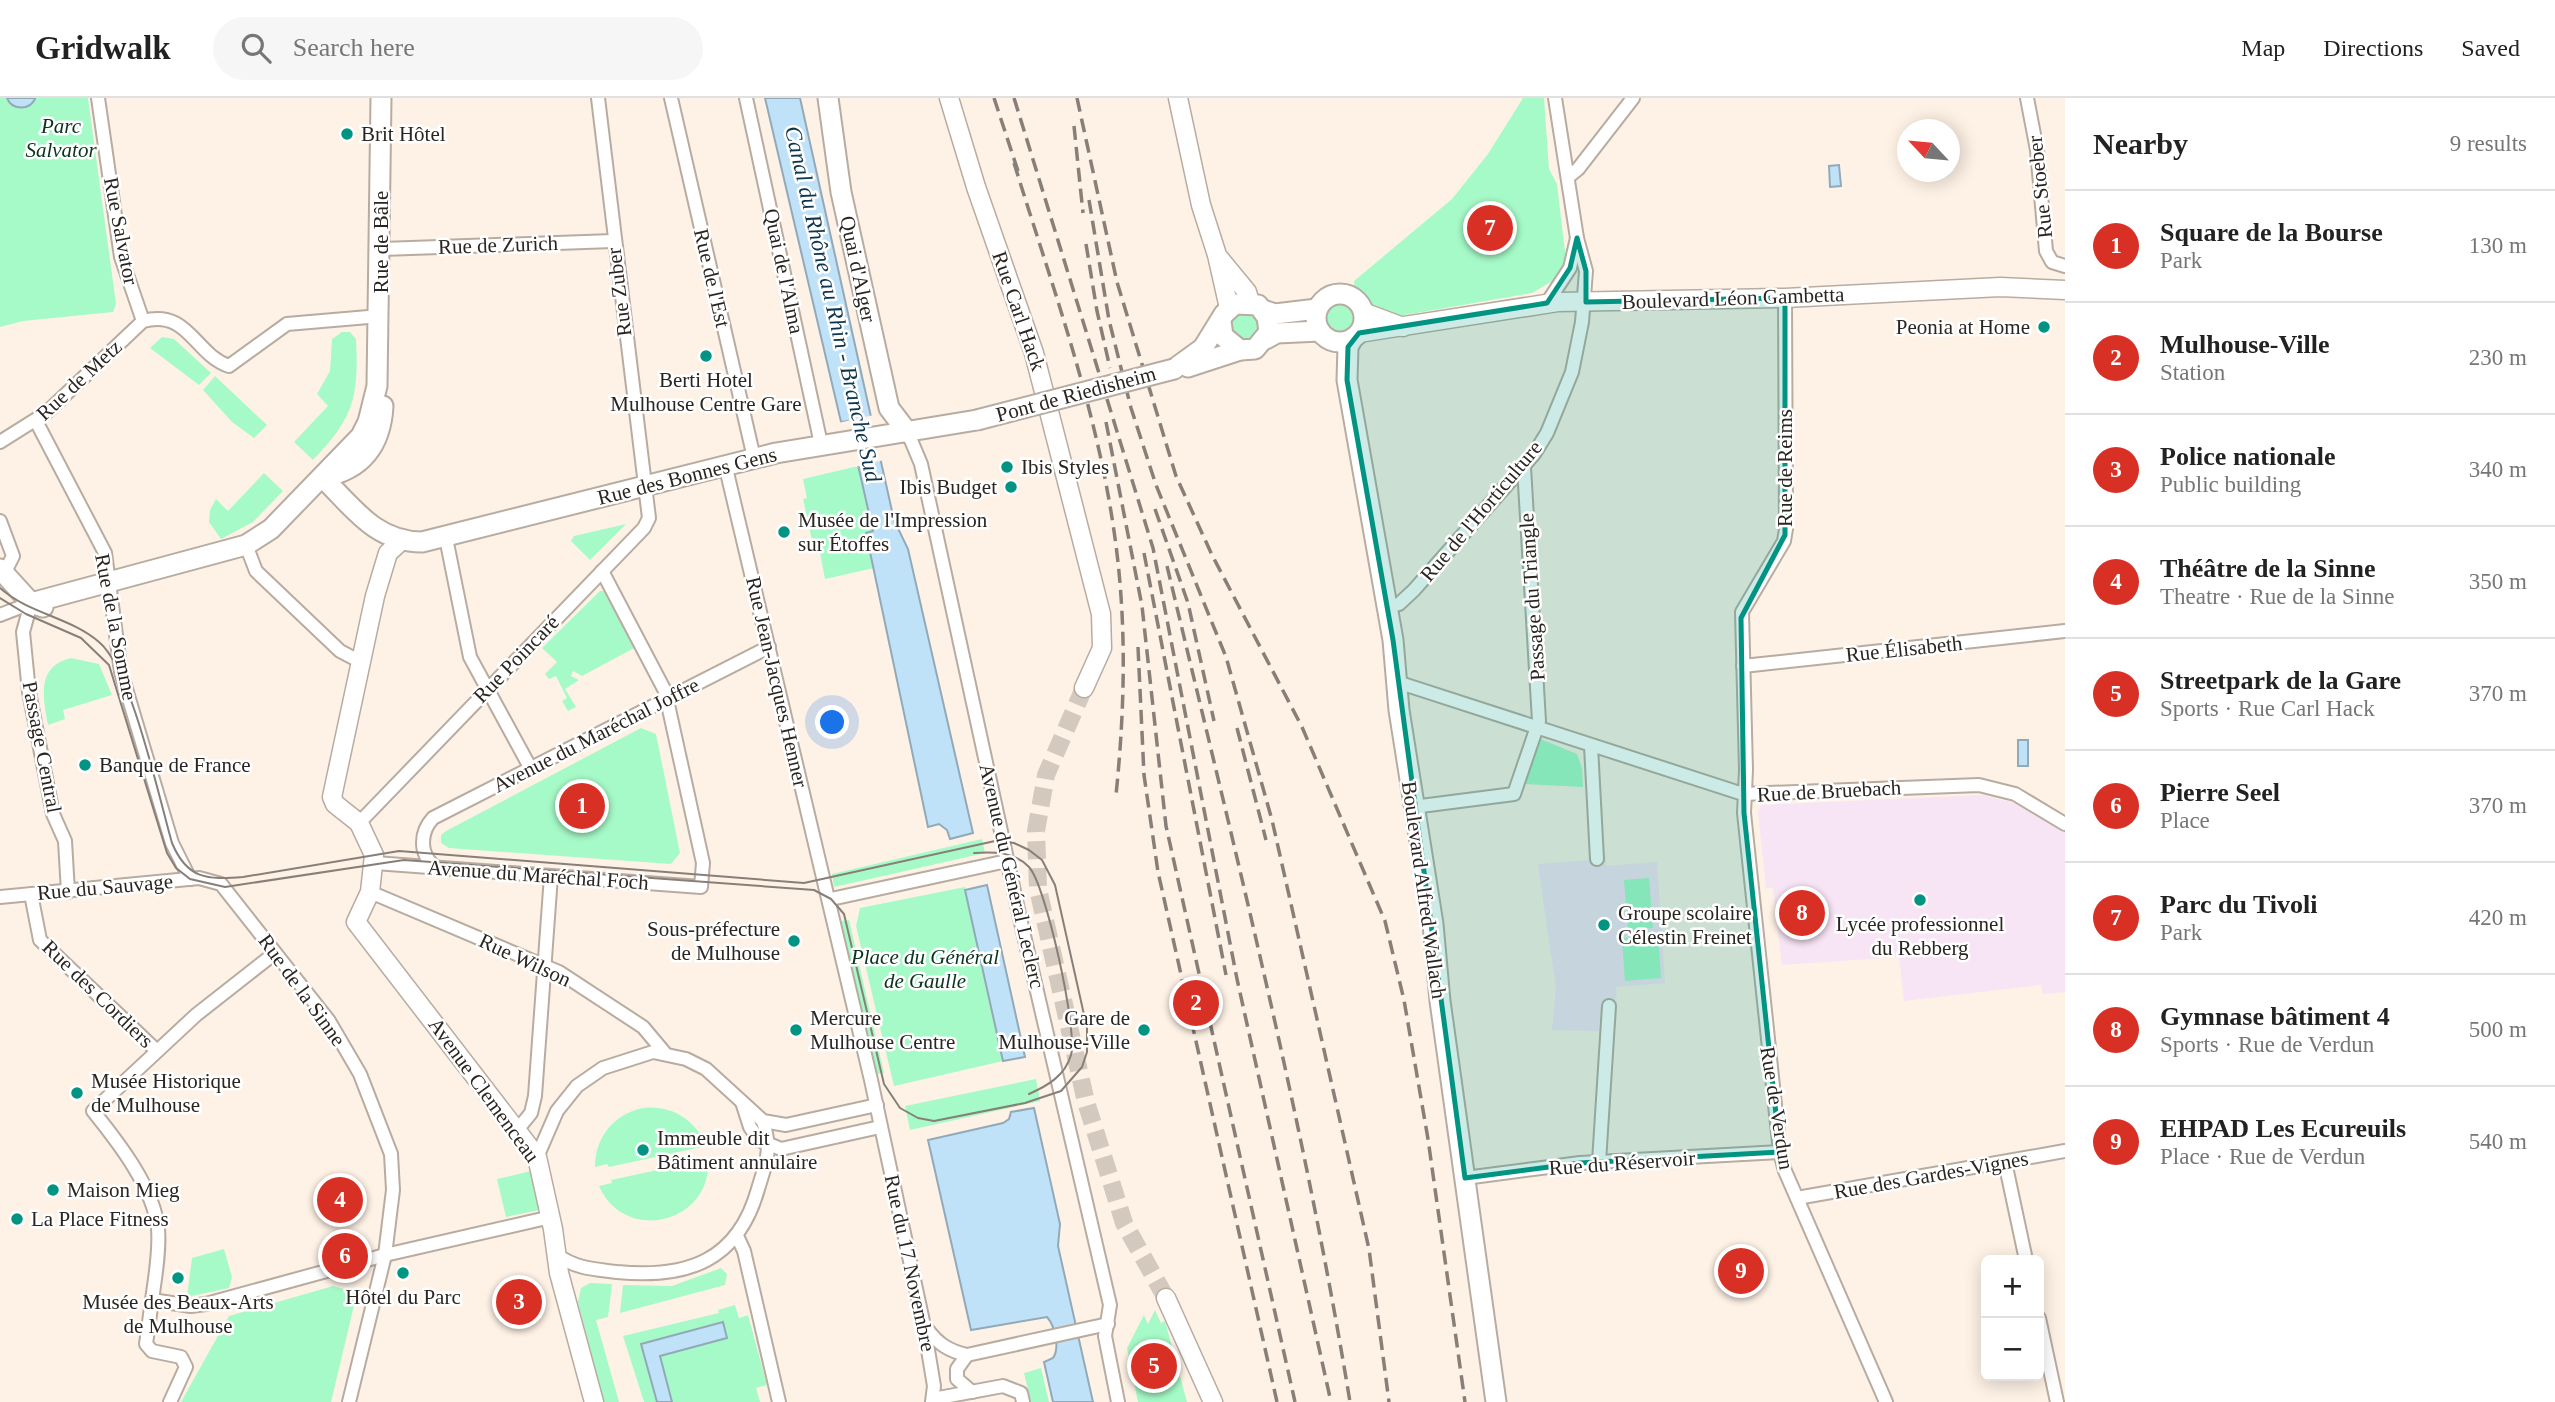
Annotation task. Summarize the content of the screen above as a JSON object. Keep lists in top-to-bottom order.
{
  "streets": {
    "main road": [
      "Rue de Bâle",
      "Quai d'Alger",
      "Pont de Riedisheim",
      "Rue des Bonnes Gens",
      "Boulevard Alfred Wallach"
    ],
    "street": [
      "Rue Stoeber",
      "Rue Salvator",
      "Rue de Zurich",
      "Quai de l'Alma",
      "Rue de l'Est",
      "Rue Zuber",
      "Boulevard Léon Gambetta",
      "Rue Carl Hack",
      "Rue de Metz",
      "Rue de Reims",
      "Rue de l'Horticulture",
      "Passage du Triangle",
      "Rue de la Somme",
      "Rue Élisabeth",
      "Rue Poincaré",
      "Rue Jean-Jacques Henner",
      "Avenue du Maréchal Joffre",
      "Passage Central",
      "Rue de Bruebach",
      "Avenue du Maréchal Foch",
      "Avenue du Général Leclerc",
      "Rue du Sauvage",
      "Rue Wilson",
      "Rue de la Sinne",
      "Rue des Cordiers",
      "Avenue Clemenceau",
      "Rue de Verdun",
      "Rue du Réservoir",
      "Rue des Gardes-Vignes",
      "Rue du 17 Novembre"
    ]
  },
  "crossings": [
    ["Rue Salvator", "Rue de Metz"],
    ["Rue de Bâle", "Rue de Zurich"],
    ["Rue de Bâle", "Rue de Metz"],
    ["Rue de Zurich", "Rue Zuber"],
    ["Quai d'Alger", "Rue des Bonnes Gens"],
    ["Quai d'Alger", "Avenue du Général Leclerc"],
    ["Quai de l'Alma", "Rue des Bonnes Gens"],
    ["Rue de l'Est", "Rue des Bonnes Gens"],
    ["Rue Zuber", "Rue des Bonnes Gens"],
    ["Rue Zuber", "Rue Poincaré"],
    ["Boulevard Léon Gambetta", "Rue de Reims"],
    ["Boulevard Léon Gambetta", "Rue de l'Horticulture"],
    ["Boulevard Léon Gambetta", "Boulevard Alfred Wallach"],
    ["Rue de Metz", "Rue de la Somme"],
    ["Pont de Riedisheim", "Rue des Bonnes Gens"],
    ["Rue de Reims", "Rue Élisabeth"],
    ["Rue de Reims", "Rue de Bruebach"],
    ["Rue de Reims", "Rue de Verdun"],
    ["Rue des Bonnes Gens", "Rue Poincaré"],
    ["Rue des Bonnes Gens", "Rue Jean-Jacques Henner"],
    ["Rue des Bonnes Gens", "Avenue du Général Leclerc"],
    ["Rue de l'Horticulture", "Passage du Triangle"],
    ["Rue de l'Horticulture", "Boulevard Alfred Wallach"],
    ["Passage du Triangle", "Rue de Bruebach"],
    ["Rue de la Somme", "Rue du Sauvage"],
    ["Rue Jean-Jacques Henner", "Avenue du Maréchal Joffre"],
    ["Avenue du Maréchal Joffre", "Avenue du Maréchal Foch"],
    ["Passage Central", "Rue du Sauvage"],
    ["Rue de Bruebach", "Boulevard Alfred Wallach"],
    ["Rue de Bruebach", "Rue de Verdun"],
    ["Rue du Sauvage", "Rue de la Sinne"],
    ["Rue du Sauvage", "Rue des Cordiers"],
    ["Boulevard Alfred Wallach", "Rue du Réservoir"],
    ["Rue Wilson", "Avenue Clemenceau"],
    ["Rue de Verdun", "Rue du Réservoir"],
    ["Rue de Verdun", "Rue des Gardes-Vignes"]
  ],
  "water": ["Canal du Rhône au Rhin - Branche Sud"],
  "parks": ["Parc Salvator", "Place du Général de Gaulle"],
  "places": [
    "Brit Hôtel",
    "Peonia at Home",
    "Berti Hotel Mulhouse Centre Gare",
    "Ibis Styles",
    "Ibis Budget",
    "Musée de l'Impression sur Étoffes",
    "Banque de France",
    "Lycée professionnel du Rebberg",
    "Groupe scolaire Célestin Freinet",
    "Sous-préfecture de Mulhouse",
    "Mercure Mulhouse Centre",
    "Gare de Mulhouse-Ville",
    "Musée Historique de Mulhouse",
    "Immeuble dit Bâtiment annulaire",
    "Maison Mieg",
    "La Place Fitness",
    "Hôtel du Parc",
    "Musée des Beaux-Arts de Mulhouse"
  ],
  "north": "top left",
  "page": {
    "header": "Gridwalk",
    "search": "Search here",
    "nav": ["Map", "Directions", "Saved"],
    "heading": ["Nearby", "9 results"],
    "list": [
      {
        "mark": "1",
        "name": "Square de la Bourse",
        "note": "Park",
        "value": "130 m"
      },
      {
        "mark": "2",
        "name": "Mulhouse-Ville",
        "note": "Station",
        "value": "230 m"
      },
      {
        "mark": "3",
        "name": "Police nationale",
        "note": "Public building",
        "value": "340 m"
      },
      {
        "mark": "4",
        "name": "Théâtre de la Sinne",
        "note": "Theatre · Rue de la Sinne",
        "value": "350 m"
      },
      {
        "mark": "5",
        "name": "Streetpark de la Gare",
        "note": "Sports · Rue Carl Hack",
        "value": "370 m"
      },
      {
        "mark": "6",
        "name": "Pierre Seel",
        "note": "Place",
        "value": "370 m"
      },
      {
        "mark": "7",
        "name": "Parc du Tivoli",
        "note": "Park",
        "value": "420 m"
      },
      {
        "mark": "8",
        "name": "Gymnase bâtiment 4",
        "note": "Sports · Rue de Verdun",
        "value": "500 m"
      },
      {
        "mark": "9",
        "name": "EHPAD Les Ecureuils",
        "note": "Place · Rue de Verdun",
        "value": "540 m"
      }
    ],
    "pins": [
      "7",
      "1",
      "8",
      "2",
      "4",
      "6",
      "9",
      "3",
      "5"
    ],
    "map_buttons": ["+", "−"]
  }
}
